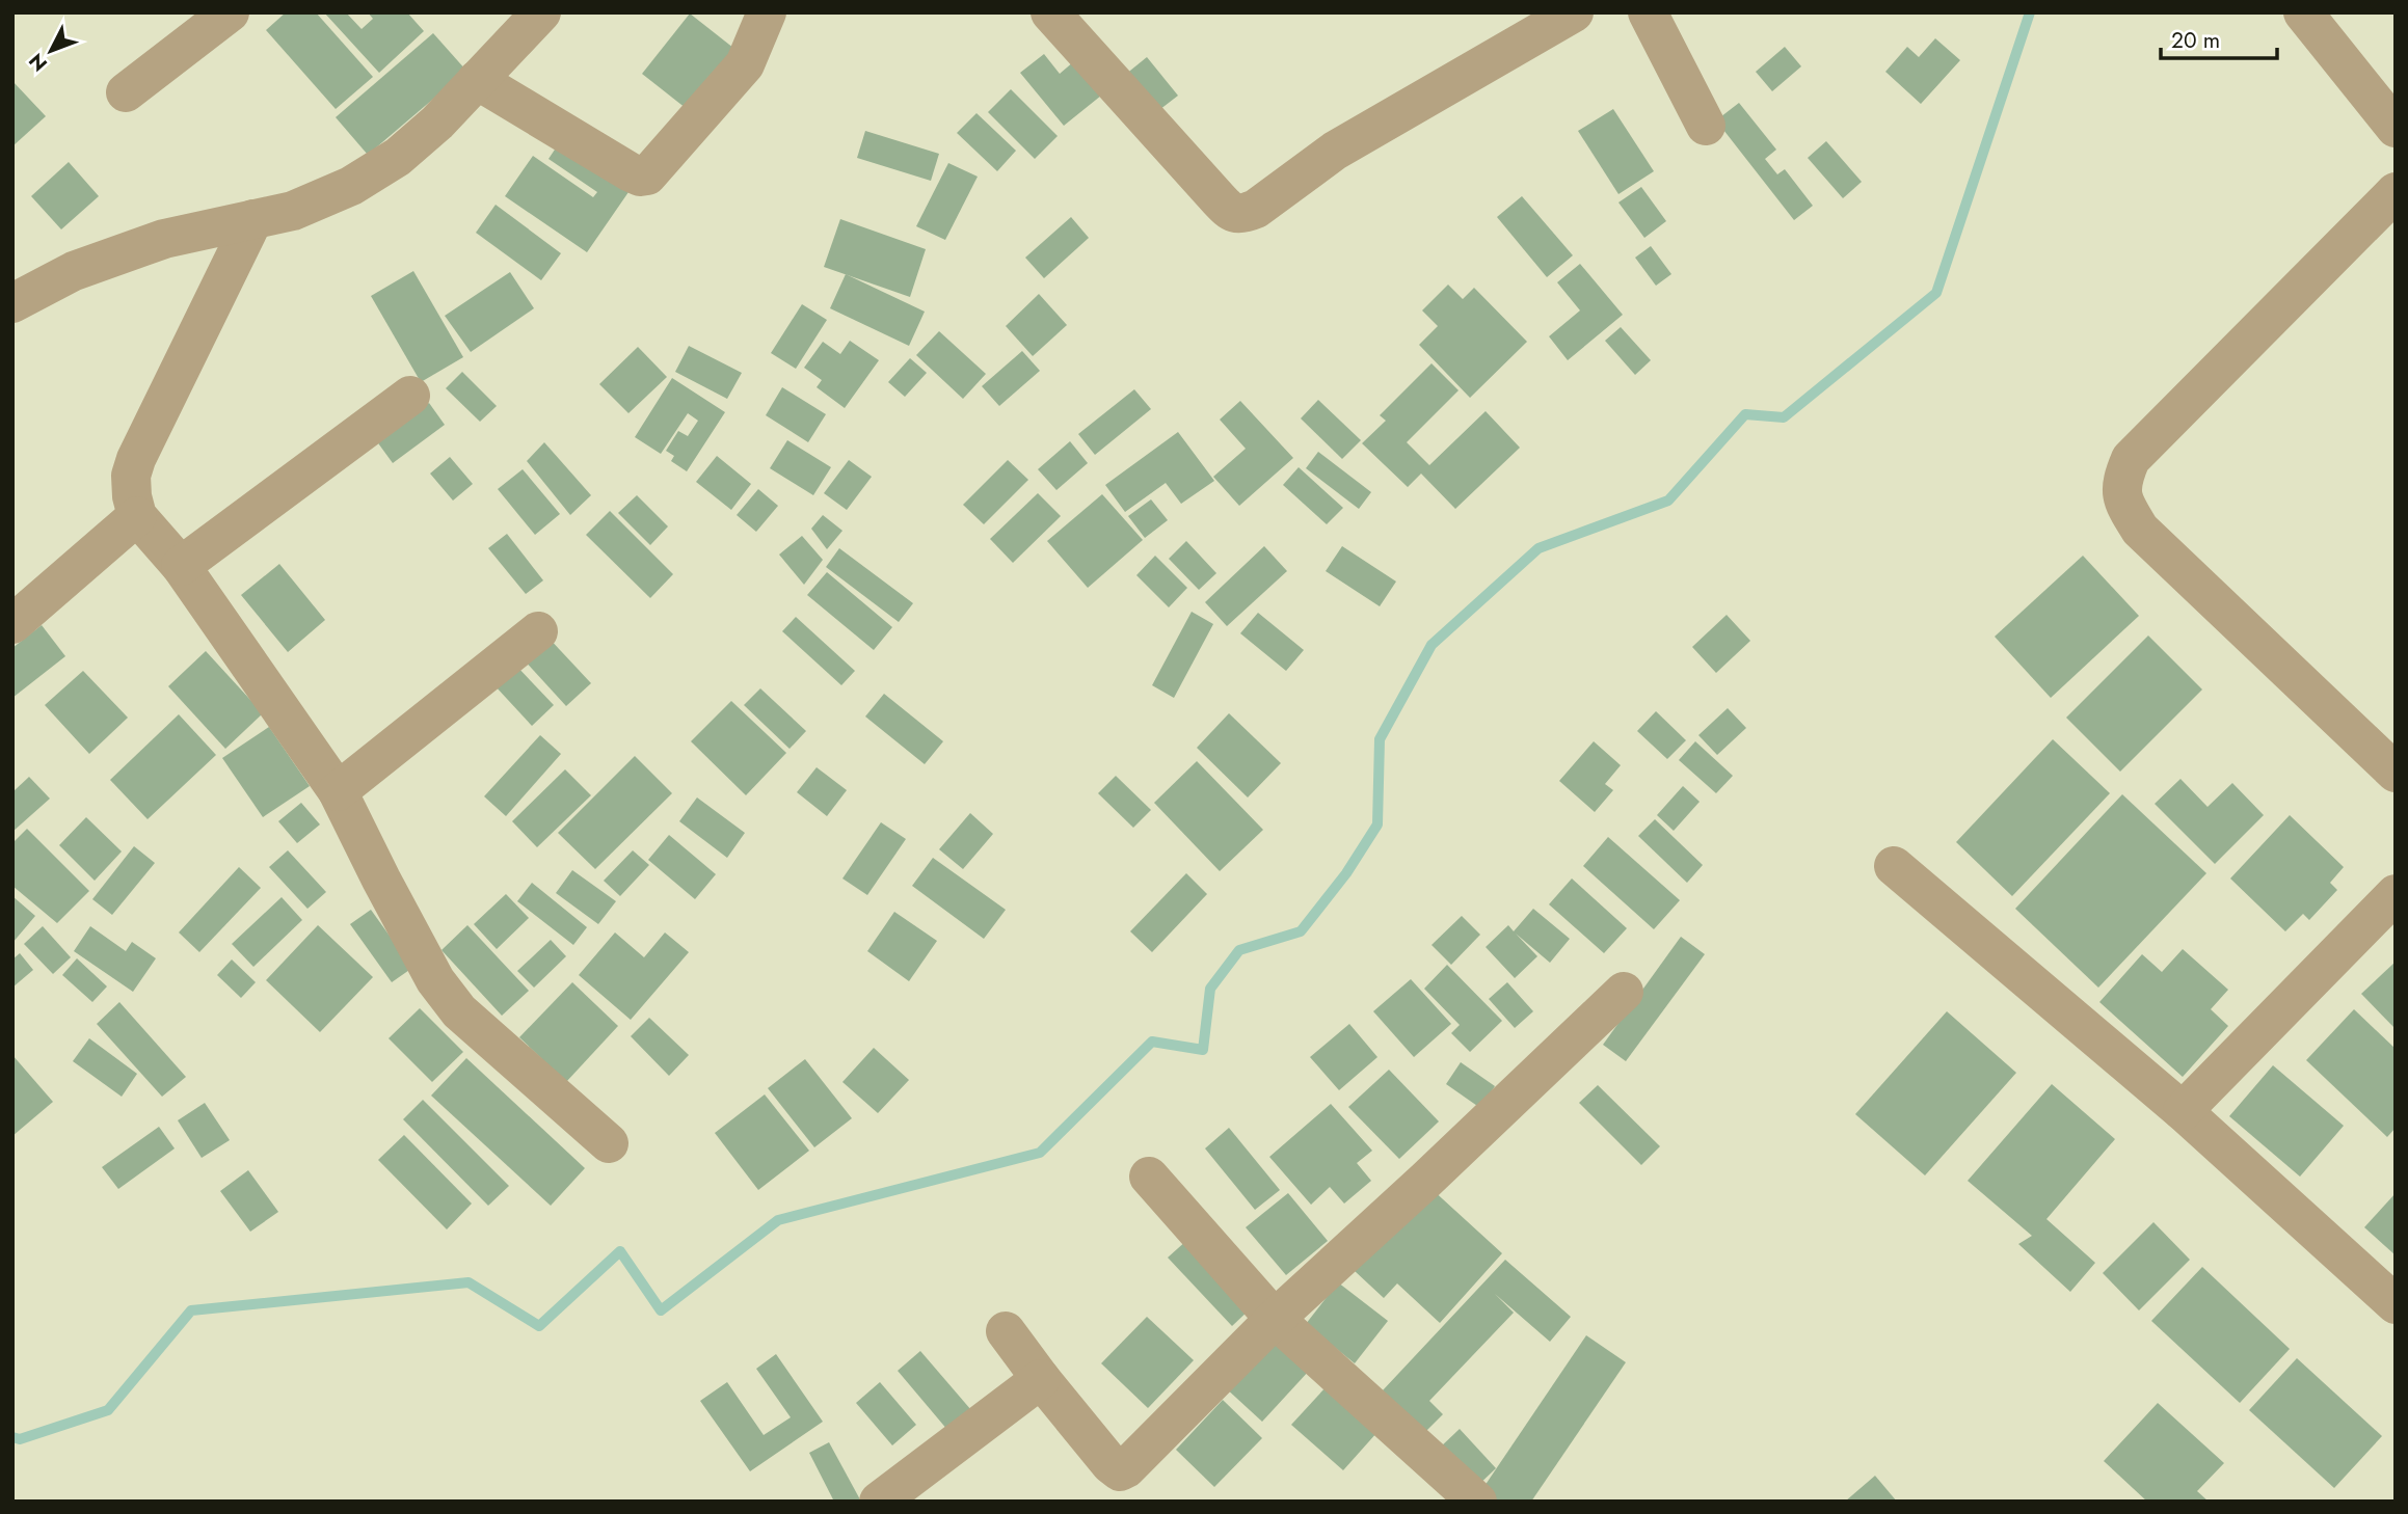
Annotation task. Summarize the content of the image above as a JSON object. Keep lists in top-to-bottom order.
{
  "scale_bar": "20 m",
  "north": "bottom left"
}
